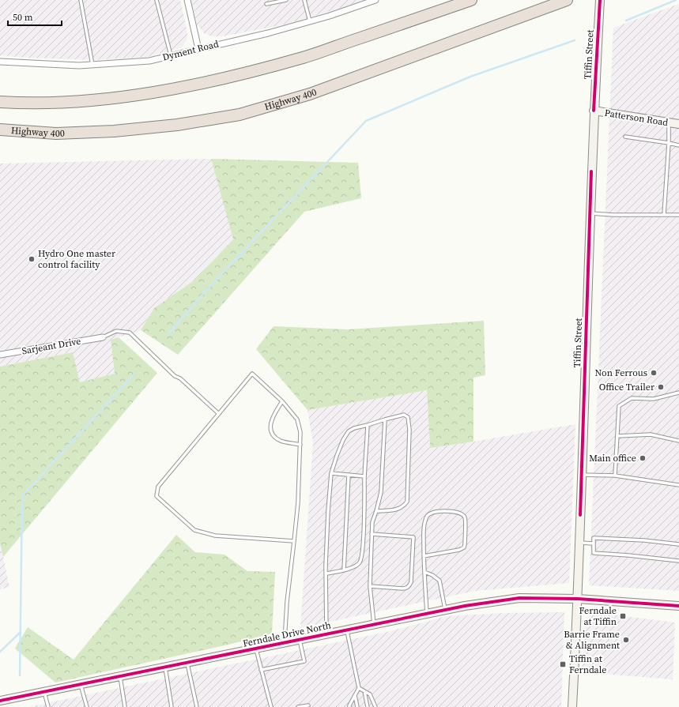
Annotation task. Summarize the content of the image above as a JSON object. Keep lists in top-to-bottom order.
{
  "streets": {
    "highway": ["Highway 400"],
    "street": [
      "Dyment Road",
      "Tiffin Street",
      "Patterson Road",
      "Sarjeant Drive",
      "Ferndale Drive North"
    ]
  },
  "crossings": [
    ["Tiffin Street", "Patterson Road"],
    ["Tiffin Street", "Ferndale Drive North"]
  ],
  "places": {
    "other": [
      "Hydro One master control facility",
      "Non Ferrous",
      "Office Trailer",
      "Main office",
      "Barrie Frame & Alignment"
    ],
    "transit": ["Ferndale at Tiffin", "Tiffin at Ferndale"]
  },
  "scale_bar": "50 m"
}
